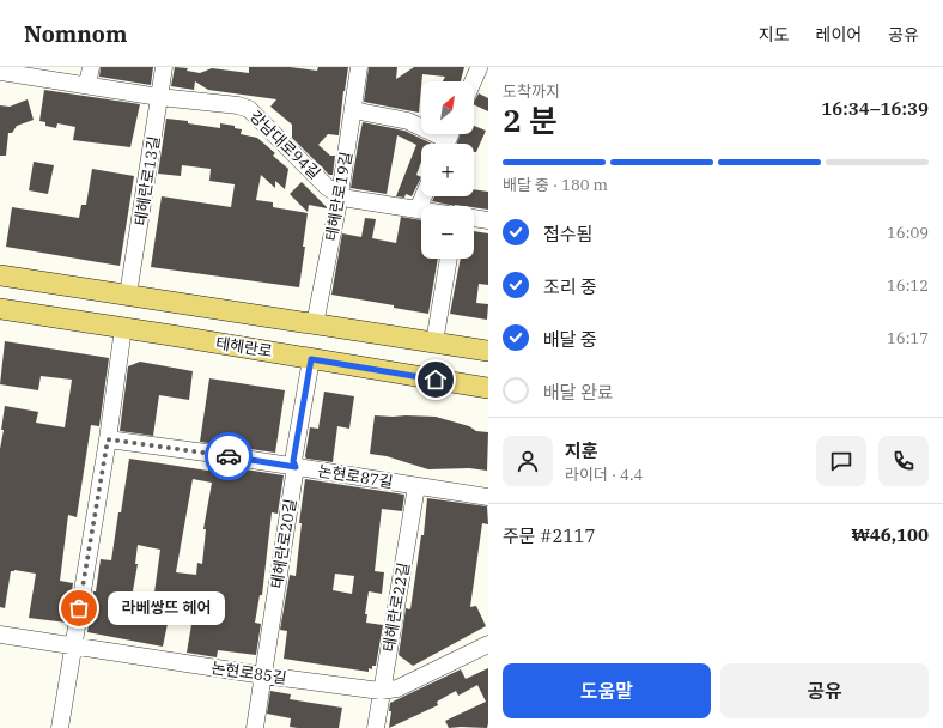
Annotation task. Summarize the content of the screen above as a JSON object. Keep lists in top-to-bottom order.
{
  "streets": {
    "main road": ["테헤란로"],
    "street": [
      "강남대로94길",
      "테헤란로13길",
      "테헤란로19길",
      "논현로87길",
      "테헤란로20길",
      "테헤란로22길",
      "논현로85길"
    ]
  },
  "crossings": [
    ["강남대로94길", "테헤란로13길"],
    ["강남대로94길", "테헤란로19길"],
    ["테헤란로", "테헤란로20길"],
    ["논현로87길", "테헤란로20길"],
    ["논현로87길", "테헤란로22길"],
    ["테헤란로20길", "논현로85길"],
    ["테헤란로22길", "논현로85길"]
  ],
  "places": ["라베쌍뜨 헤어"],
  "north": "top right",
  "page": {
    "header": "Nomnom",
    "nav": ["지도", "레이어", "공유"],
    "heading": ["2 분", "도착까지", "16:34–16:39"],
    "panel": [
      "지훈",
      "라이더 · 4.4",
      "주문 #2117",
      "₩46,100"
    ],
    "map_buttons": ["+", "−"],
    "bar": "배달 중 · 180 m",
    "list": [
      ["접수됨", "16:09"],
      ["조리 중", "16:12"],
      ["배달 중", "16:17"],
      "배달 완료"
    ],
    "bubble": "라베쌍뜨 헤어",
    "buttons": ["도움말", "공유"]
  }
}
